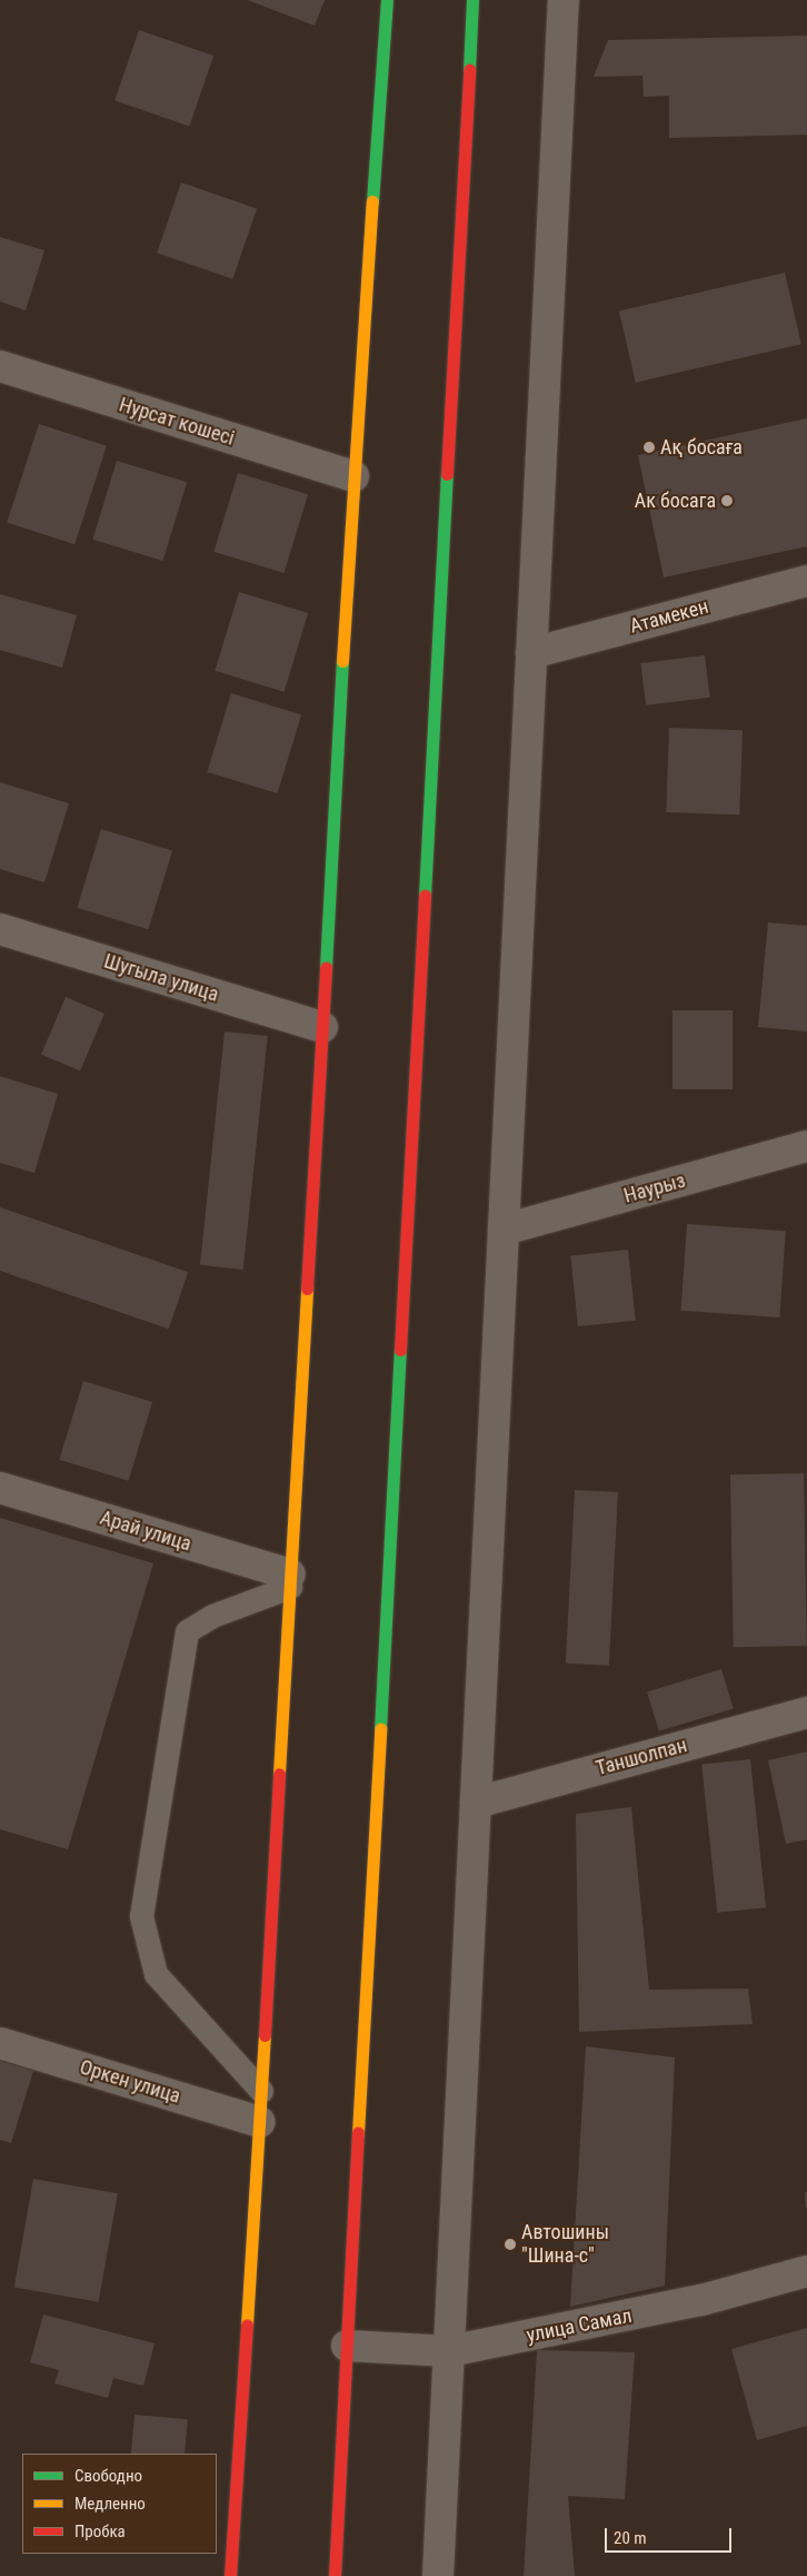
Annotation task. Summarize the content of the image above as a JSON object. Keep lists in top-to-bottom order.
{
  "streets": {
    "street": [
      "Нурсат кошесi",
      "Атамекен",
      "Шугыла улица",
      "Наурыз",
      "Арай улица",
      "Таншолпан",
      "Оркен улица",
      "улица Самал"
    ]
  },
  "places": ["Ақ босаға", "Ак босага", "Автошины \"Шина-с\""],
  "legend": ["Свободно", "Медленно", "Пробка"],
  "scale_bar": "20 m"
}
